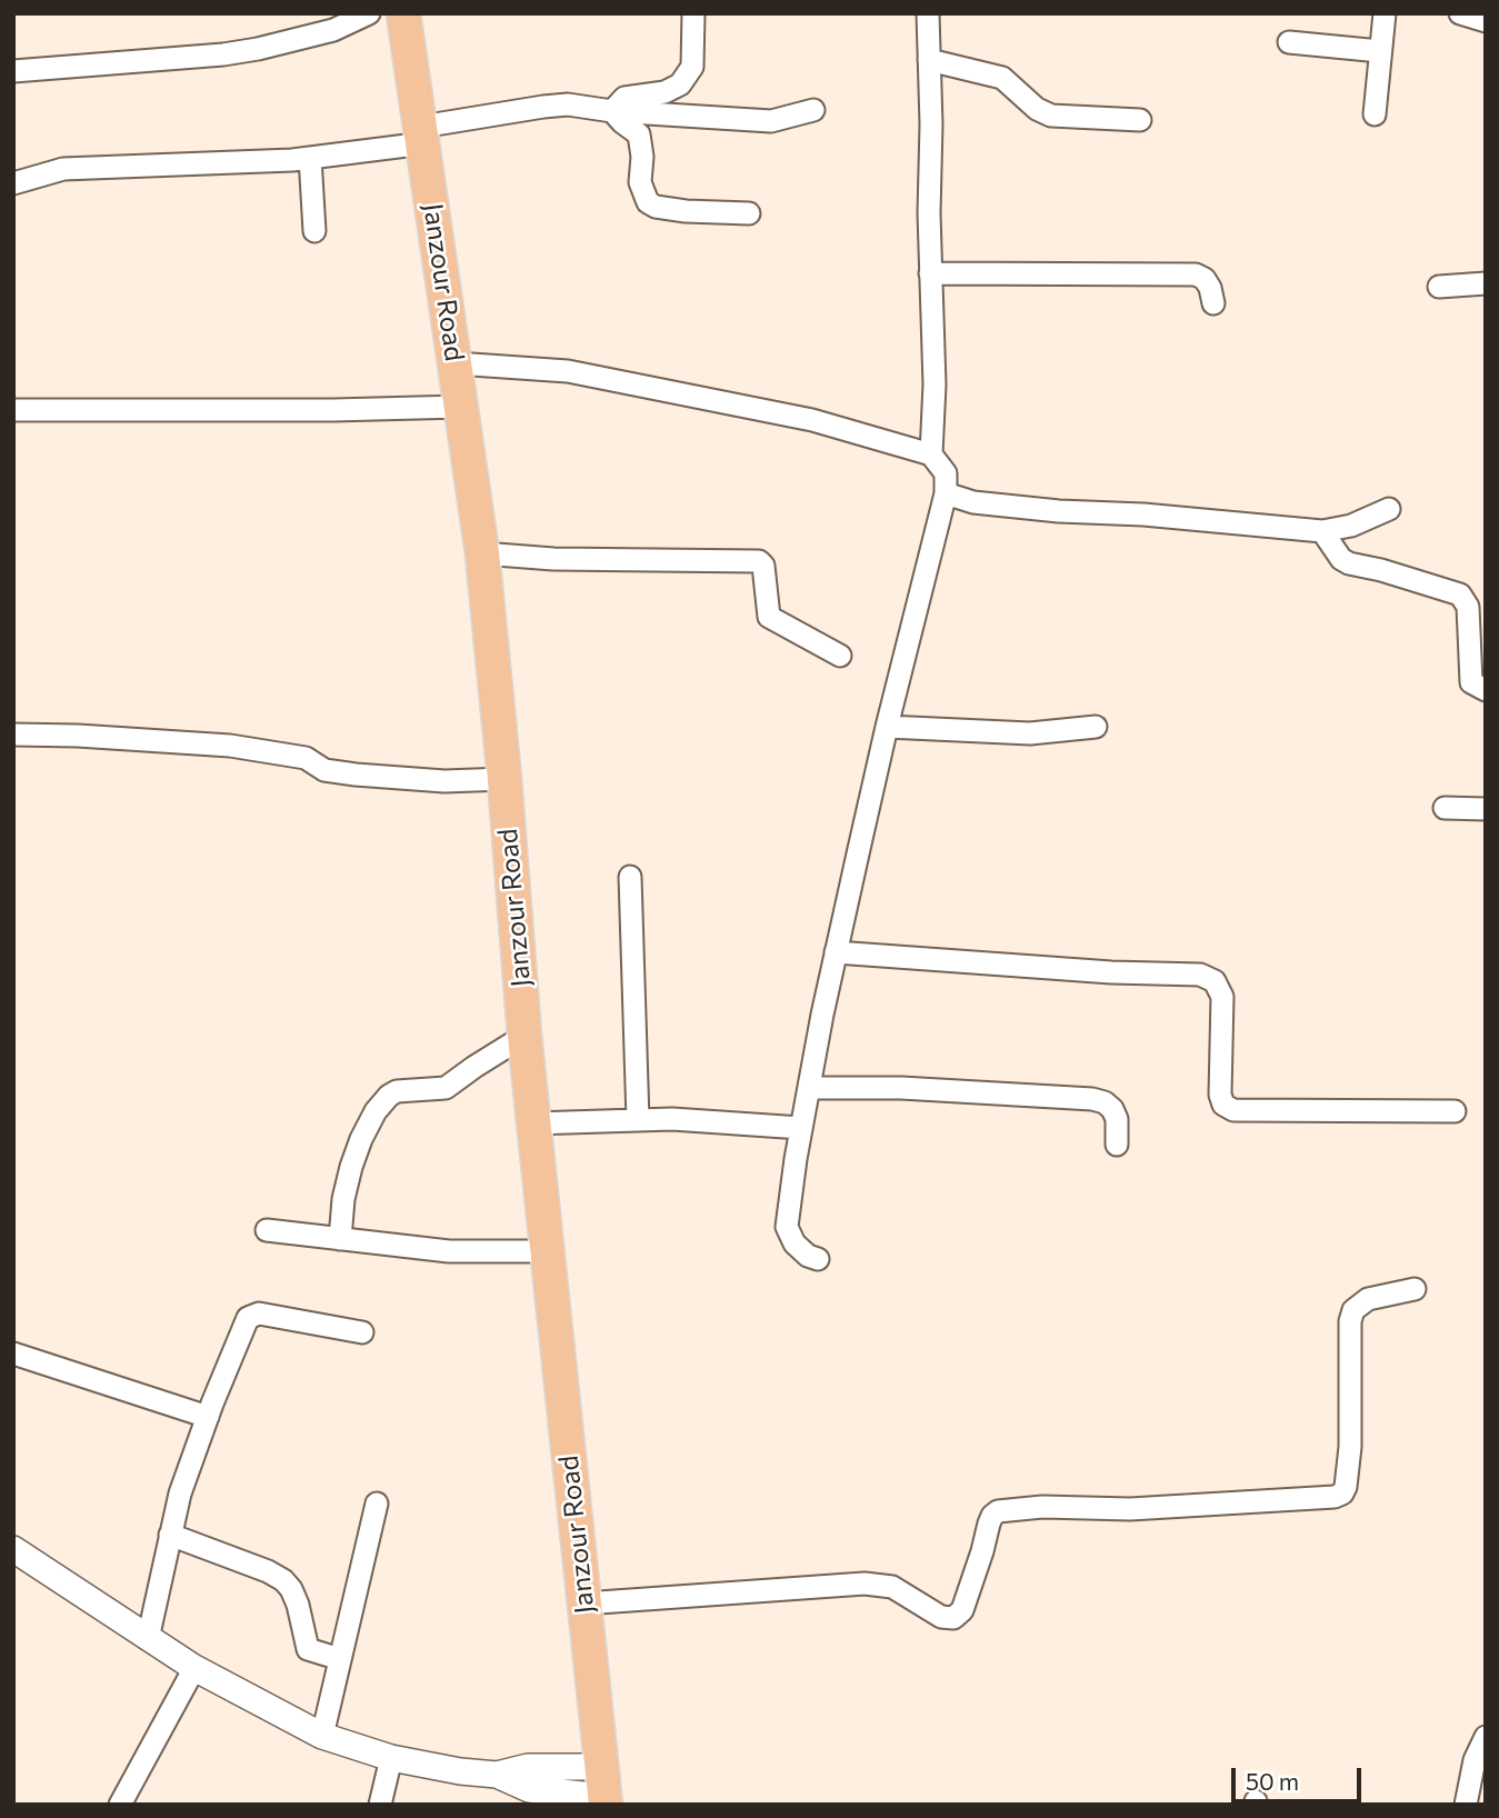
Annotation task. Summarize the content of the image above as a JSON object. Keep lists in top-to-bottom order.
{
  "streets": {
    "main road": ["Janzour Road"]
  },
  "scale_bar": "50 m"
}
